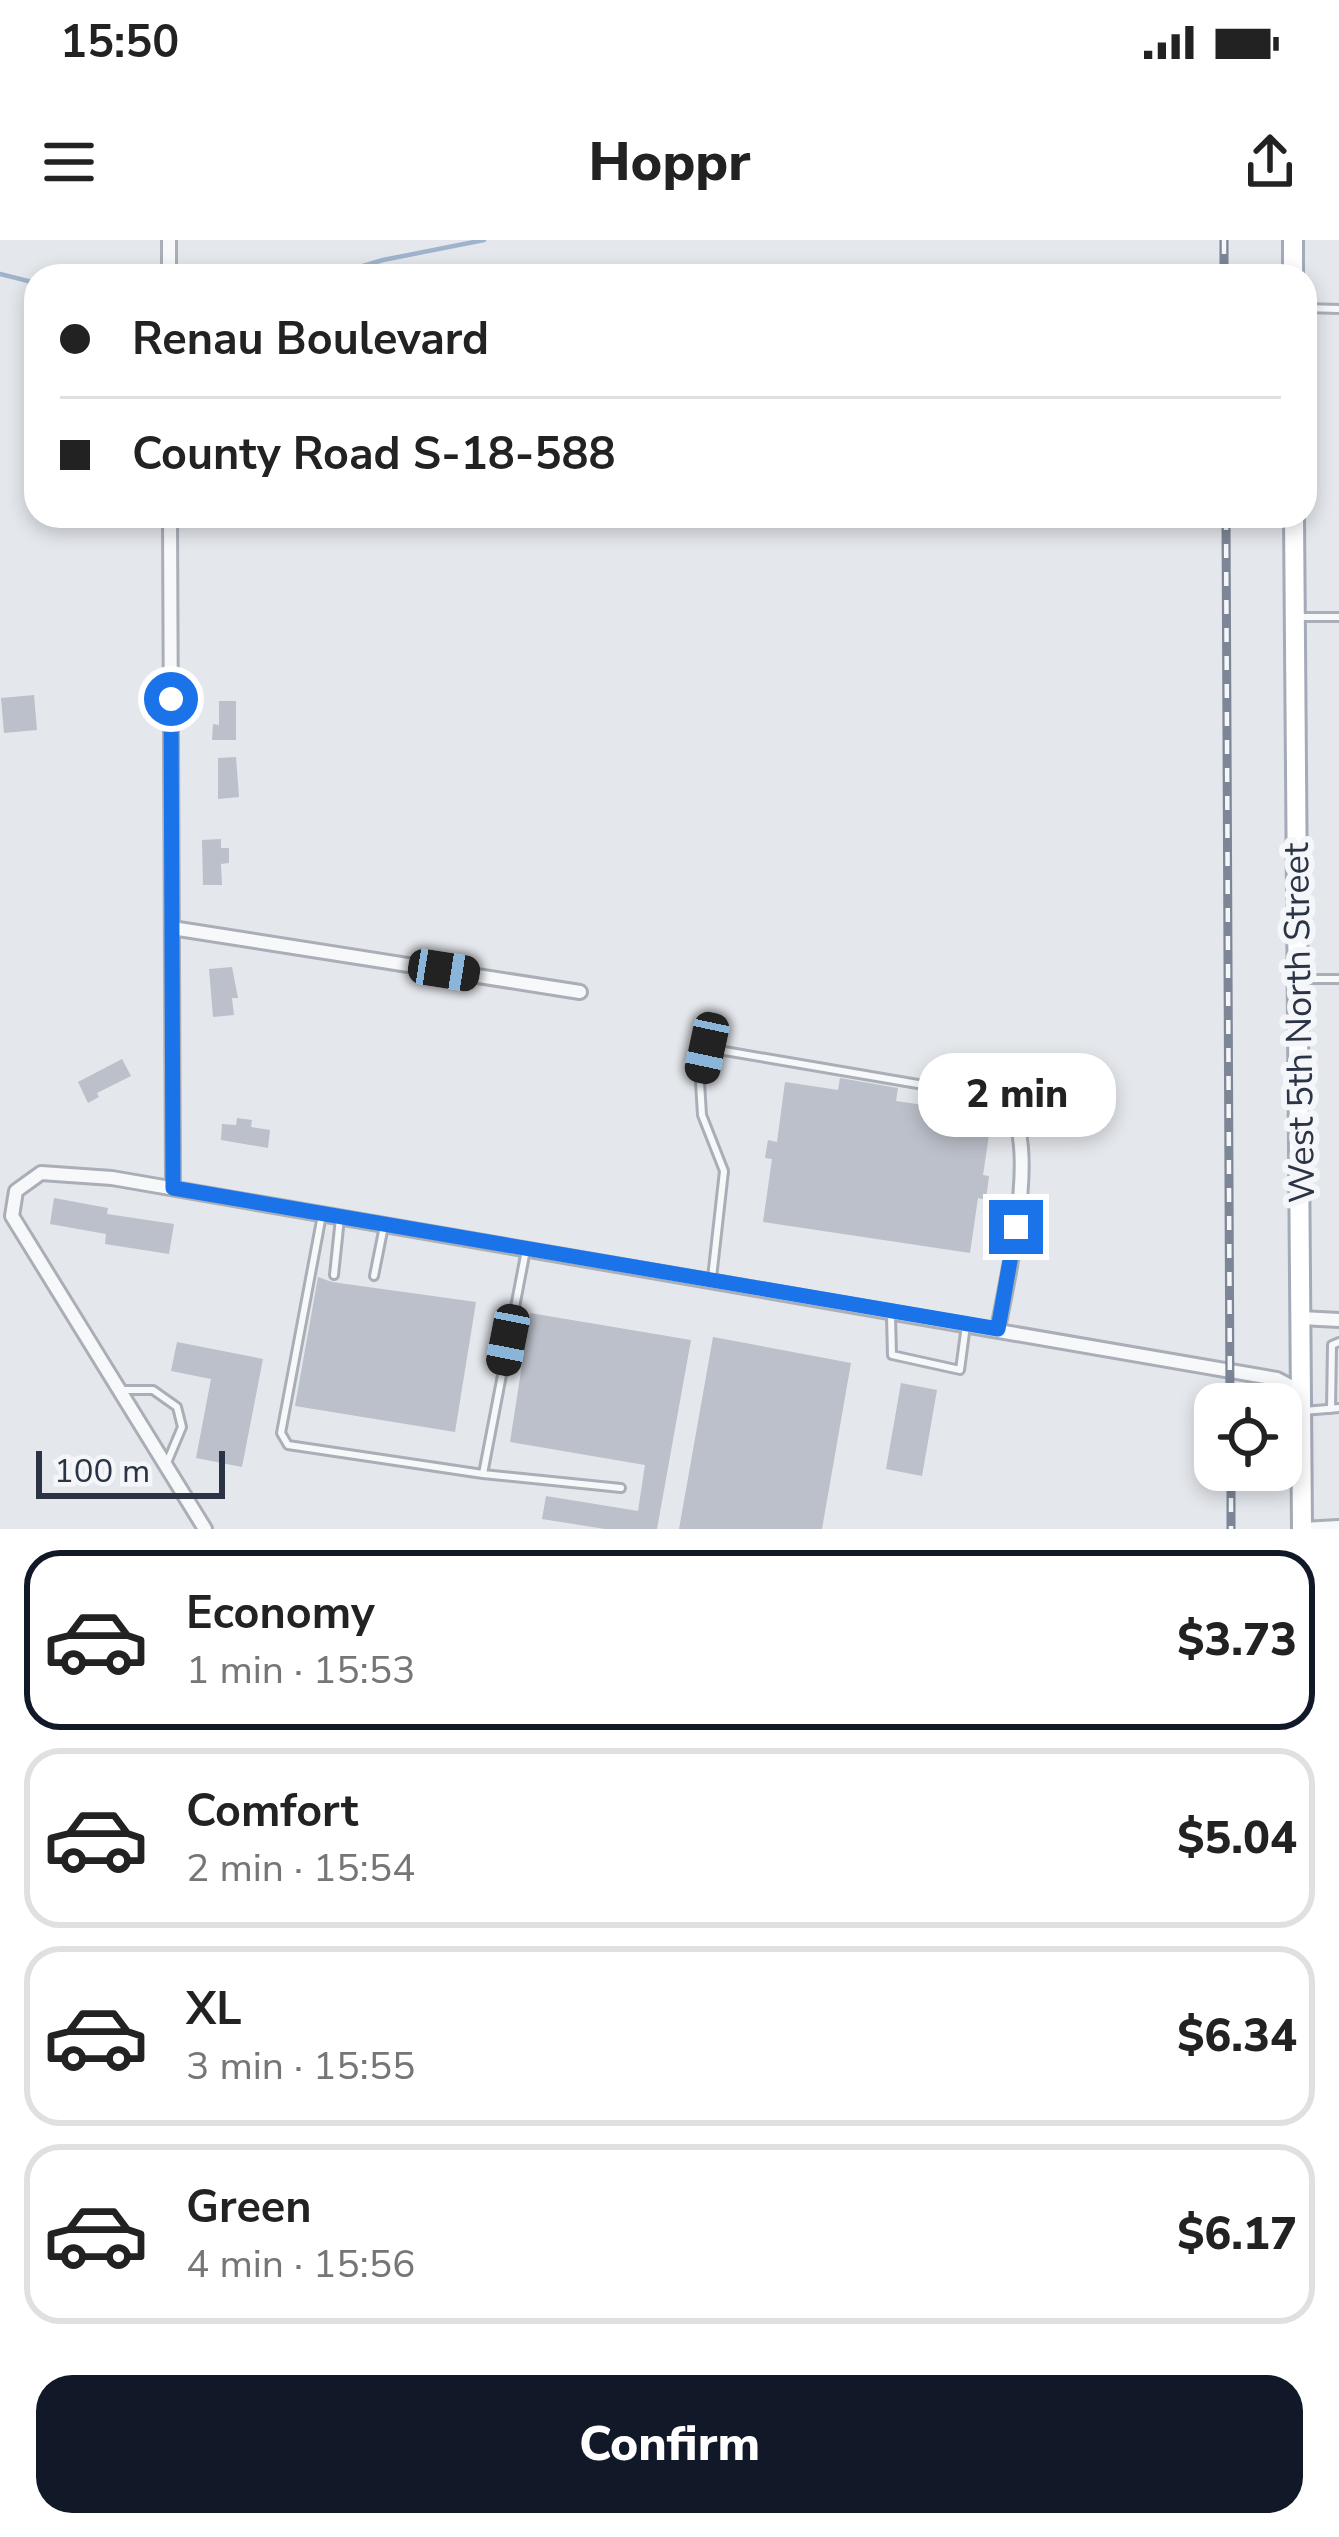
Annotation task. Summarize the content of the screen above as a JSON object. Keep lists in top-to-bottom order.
{
  "streets": {
    "main road": ["West 5th North Street"]
  },
  "scale_bar": "100 m",
  "page": {
    "status": "15:50",
    "header": "Hoppr",
    "banner": ["Renau Boulevard", "County Road S-18-588"],
    "bubble": "2 min",
    "scale": "100 m",
    "list": [
      {
        "name": "Economy",
        "note": "1 min · 15:53",
        "value": "$3.73"
      },
      {
        "name": "Comfort",
        "note": "2 min · 15:54",
        "value": "$5.04"
      },
      {
        "name": "XL",
        "note": "3 min · 15:55",
        "value": "$6.34"
      },
      {
        "name": "Green",
        "note": "4 min · 15:56",
        "value": "$6.17"
      }
    ],
    "buttons": "Confirm"
  }
}
